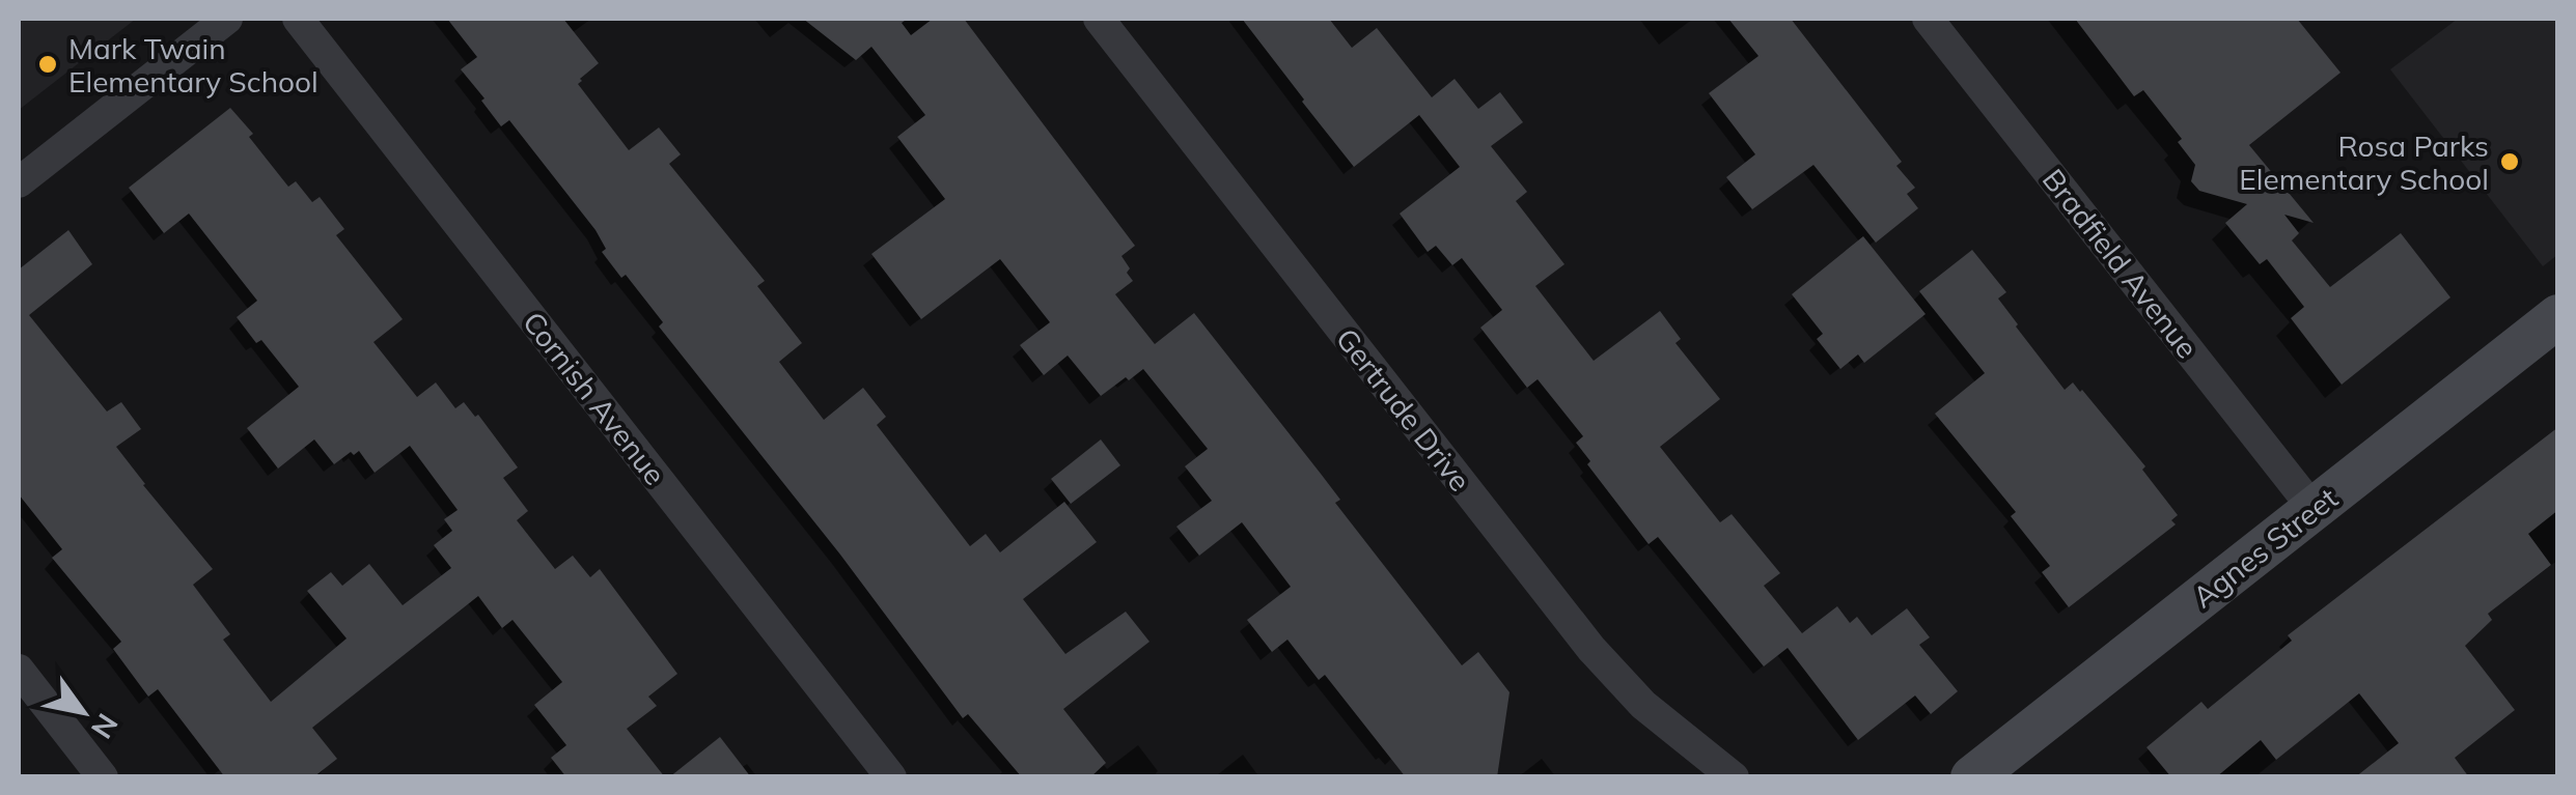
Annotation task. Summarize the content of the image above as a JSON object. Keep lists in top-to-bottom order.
{
  "streets": {
    "street": [
      "Bradfield Avenue",
      "Cornish Avenue",
      "Gertrude Drive",
      "Agnes Street"
    ]
  },
  "crossings": [
    ["Bradfield Avenue", "Agnes Street"]
  ],
  "places": ["Mark Twain Elementary School", "Rosa Parks Elementary School"],
  "north": "bottom right"
}
